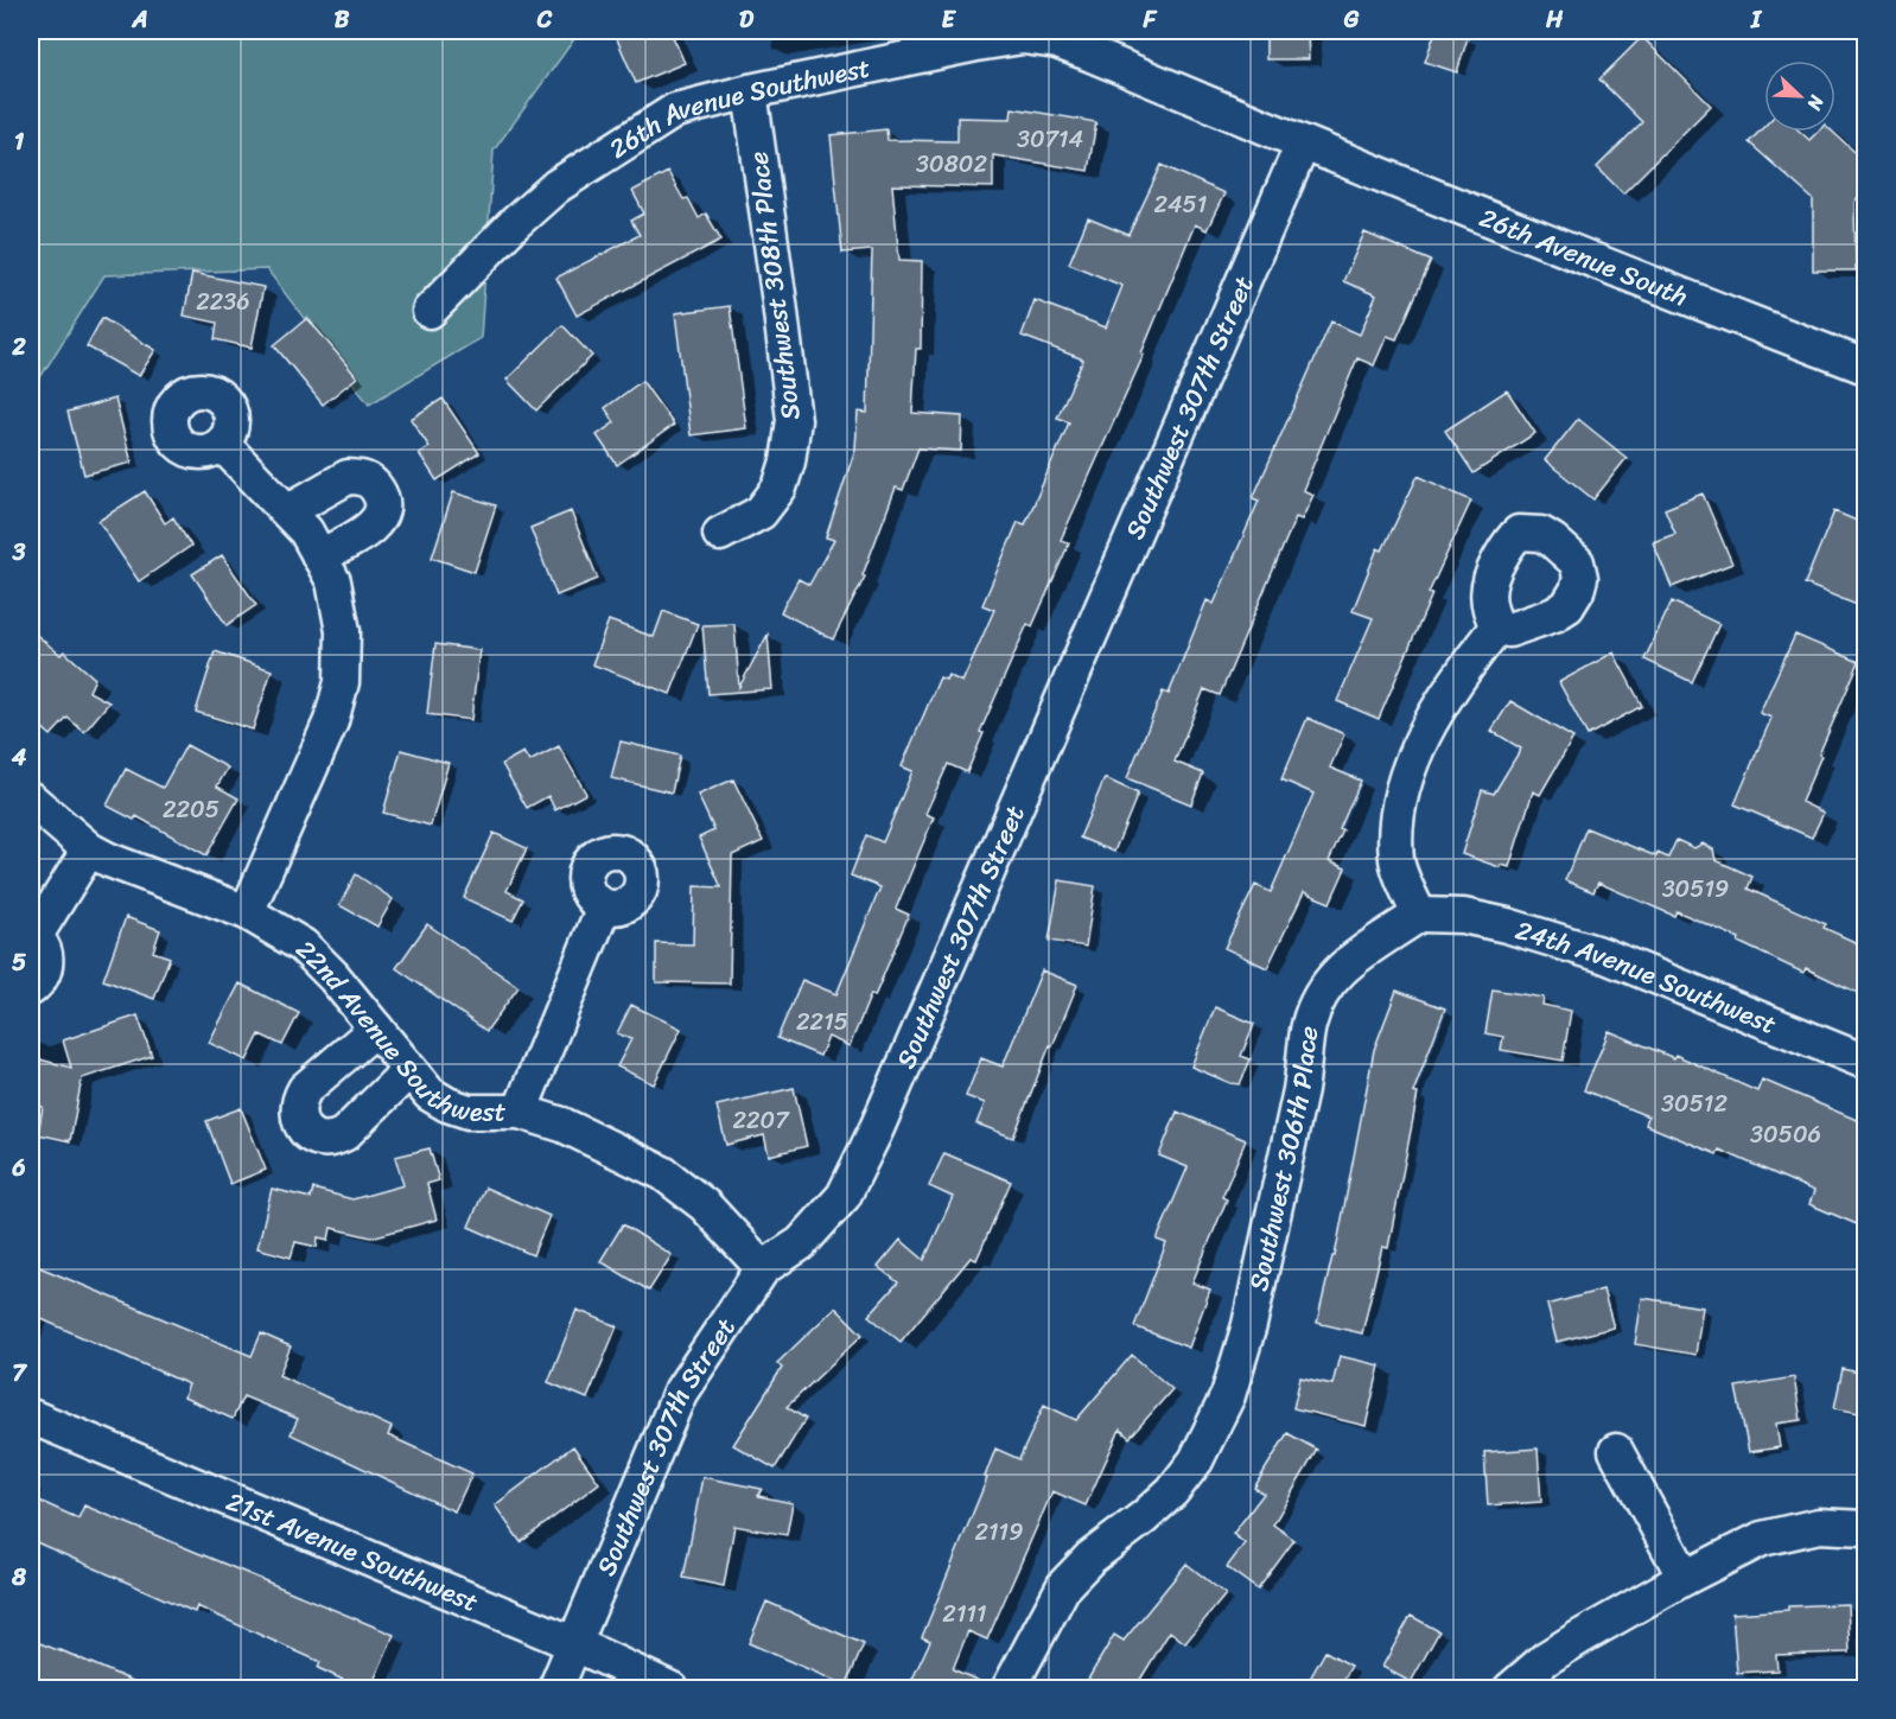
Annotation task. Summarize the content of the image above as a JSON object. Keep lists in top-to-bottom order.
{
  "streets": {
    "street": [
      "26th Avenue Southwest",
      "26th Avenue South",
      "Southwest 308th Place",
      "Southwest 307th Street",
      "24th Avenue Southwest",
      "22nd Avenue Southwest",
      "Southwest 306th Place",
      "21st Avenue Southwest"
    ]
  },
  "crossings": [
    ["26th Avenue Southwest", "26th Avenue South"],
    ["26th Avenue Southwest", "Southwest 308th Place"],
    ["26th Avenue Southwest", "Southwest 307th Street"],
    ["26th Avenue South", "Southwest 307th Street"],
    ["Southwest 307th Street", "22nd Avenue Southwest"],
    ["Southwest 307th Street", "21st Avenue Southwest"],
    ["24th Avenue Southwest", "Southwest 306th Place"]
  ],
  "house_numbers": [
    "30714",
    "30802",
    "2451",
    "2236",
    "2205",
    "30519",
    "2215",
    "30512",
    "2207",
    "30506",
    "2119",
    "2111"
  ],
  "north": "bottom right",
  "grid": {
    "columns": [
      "A",
      "B",
      "C",
      "D",
      "E",
      "F",
      "G",
      "H",
      "I"
    ],
    "rows": [
      "1",
      "2",
      "3",
      "4",
      "5",
      "6",
      "7",
      "8"
    ]
  }
}
